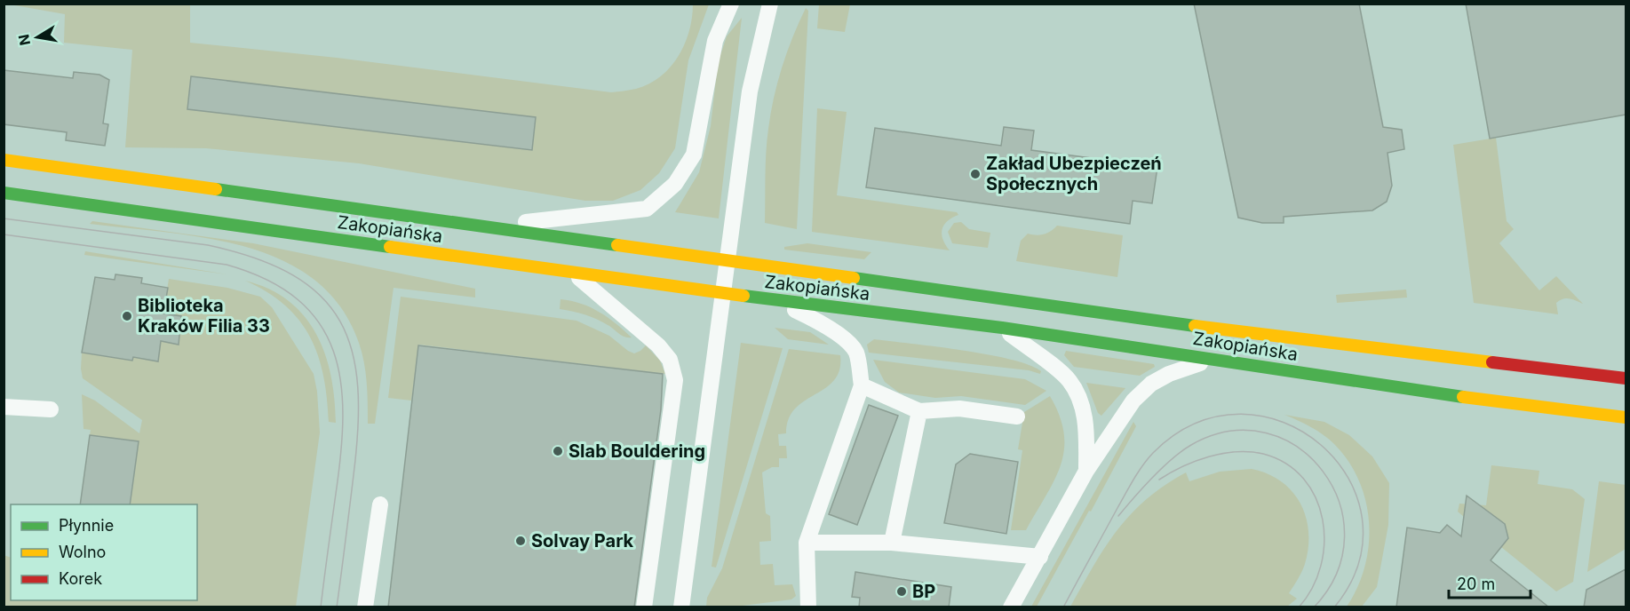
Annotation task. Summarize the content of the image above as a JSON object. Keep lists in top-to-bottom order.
{
  "streets": {
    "main road": ["Zakopiańska"]
  },
  "places": [
    "Zakład Ubezpieczeń Społecznych",
    "Biblioteka Kraków Filia 33",
    "Slab Bouldering",
    "Solvay Park",
    "BP"
  ],
  "legend": ["Płynnie", "Wolno", "Korek"],
  "scale_bar": "20 m",
  "north": "left"
}
